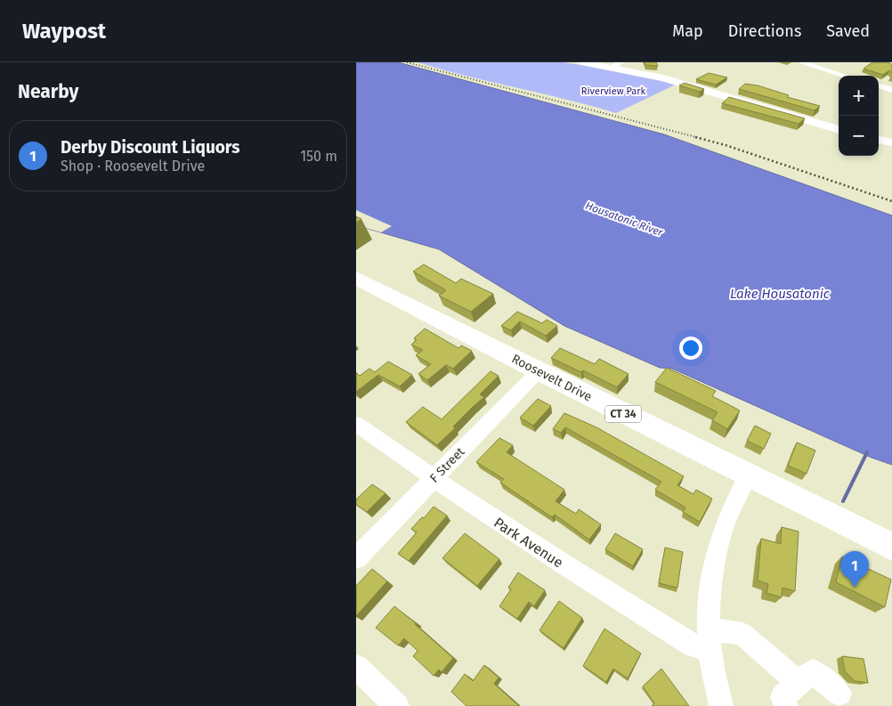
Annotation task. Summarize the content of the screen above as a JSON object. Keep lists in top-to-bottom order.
{
  "streets": {
    "main road": ["Roosevelt Drive", "CT 34"],
    "street": ["F Street", "Park Avenue"]
  },
  "crossings": [
    ["Roosevelt Drive", "F Street"],
    ["F Street", "Park Avenue"]
  ],
  "water": ["Housatonic River", "Lake Housatonic"],
  "parks": ["Riverview Park"],
  "page": {
    "header": "Waypost",
    "nav": ["Map", "Directions", "Saved"],
    "heading": "Nearby",
    "map_buttons": ["+", "−"],
    "list": [
      {
        "mark": "1",
        "name": "Derby Discount Liquors",
        "note": "Shop · Roosevelt Drive",
        "value": "150 m"
      }
    ],
    "pins": "1"
  }
}
